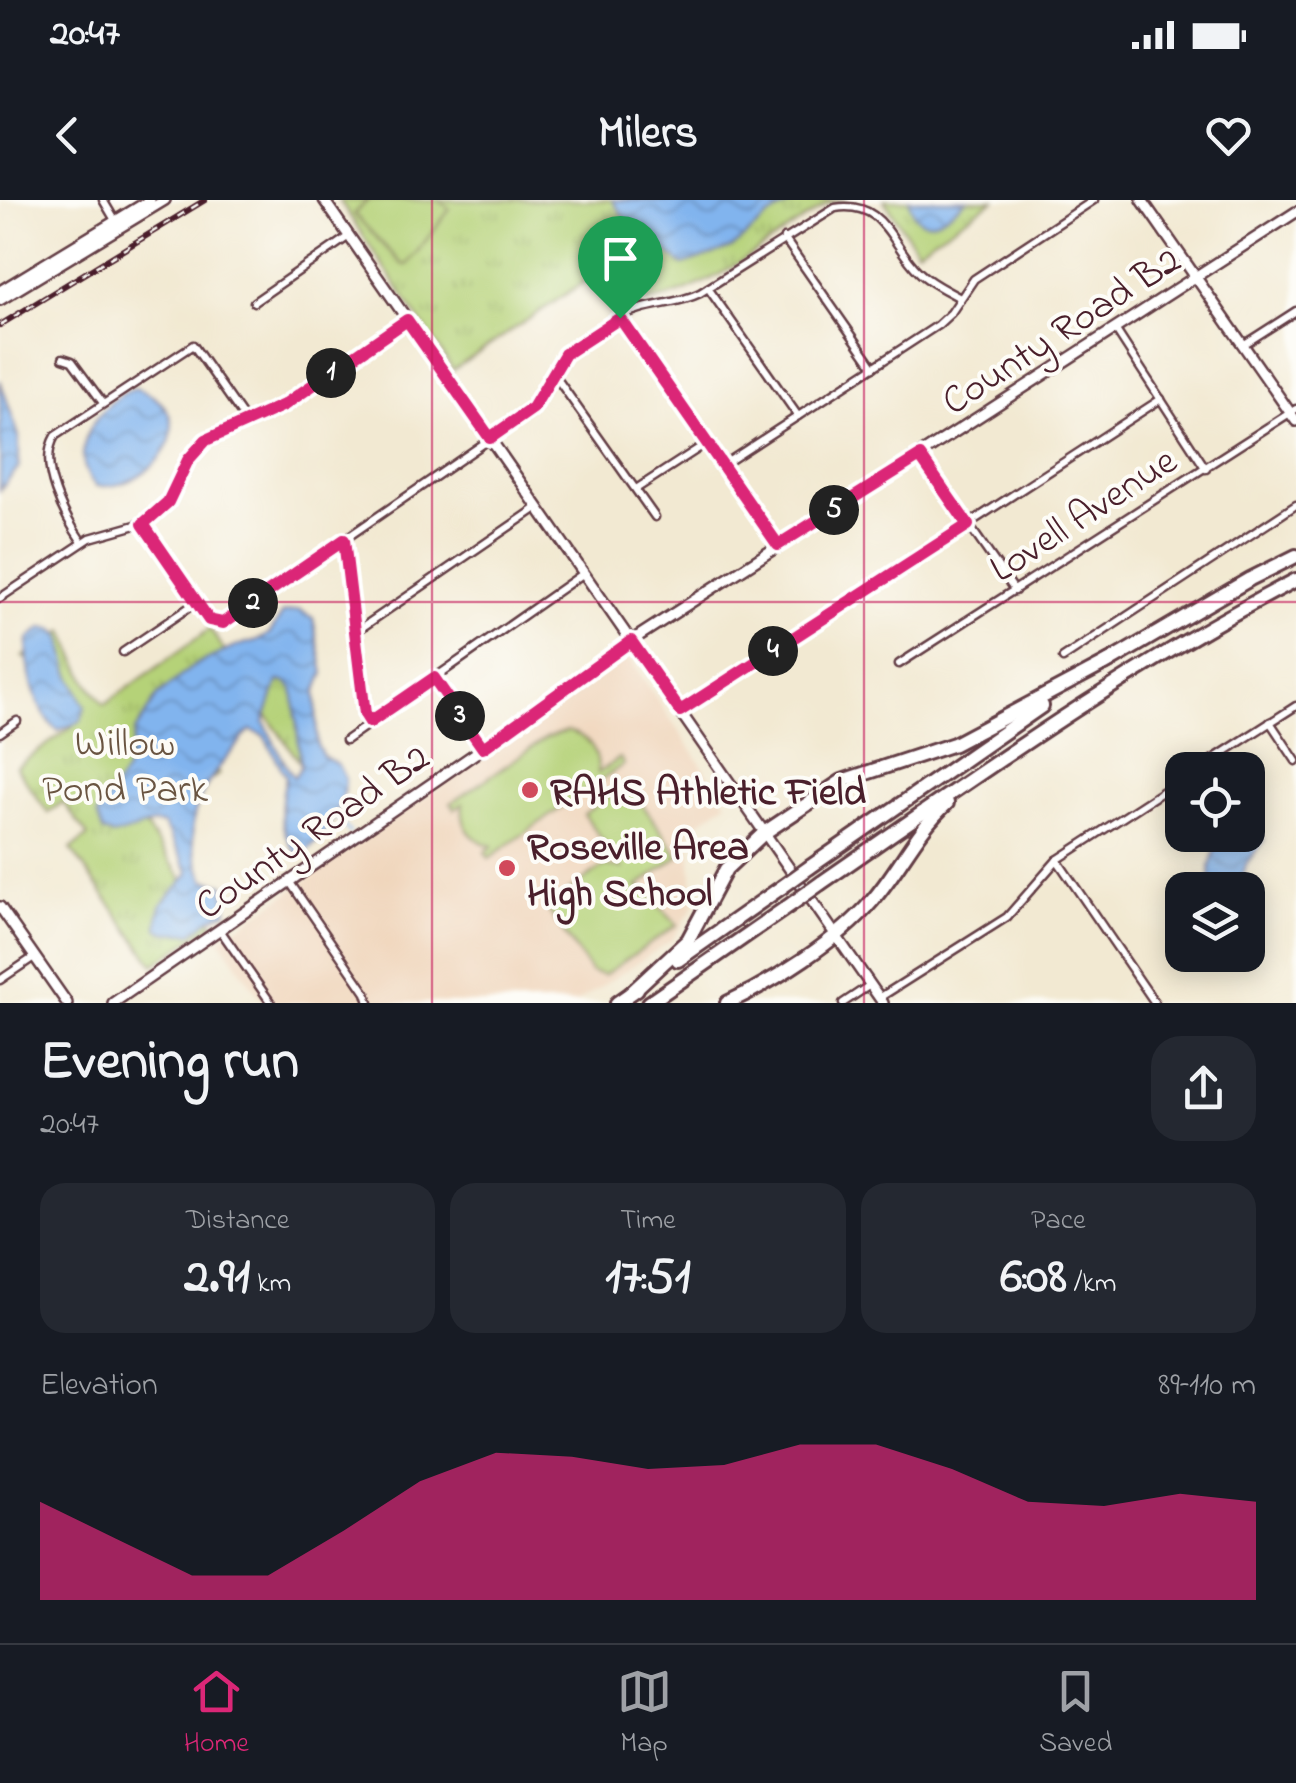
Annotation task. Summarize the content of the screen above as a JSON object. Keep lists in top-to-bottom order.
{
  "streets": {
    "street": ["County Road B2", "Lovell Avenue"]
  },
  "parks": ["Willow Pond Park"],
  "places": ["RAHS Athletic Field", "Roseville Area High School"],
  "page": {
    "status": "20:47",
    "header": "Milers",
    "pins": [
      "1",
      "5",
      "2",
      "4",
      "3"
    ],
    "heading": ["Evening run", "20:47"],
    "stats": [
      ["Distance", "2.91 km"],
      ["Time", "17:51"],
      ["Pace", "6:08 /km"]
    ],
    "chart": ["Elevation", "89–110 m"],
    "tabs": ["Home", "Map", "Saved"]
  }
}
